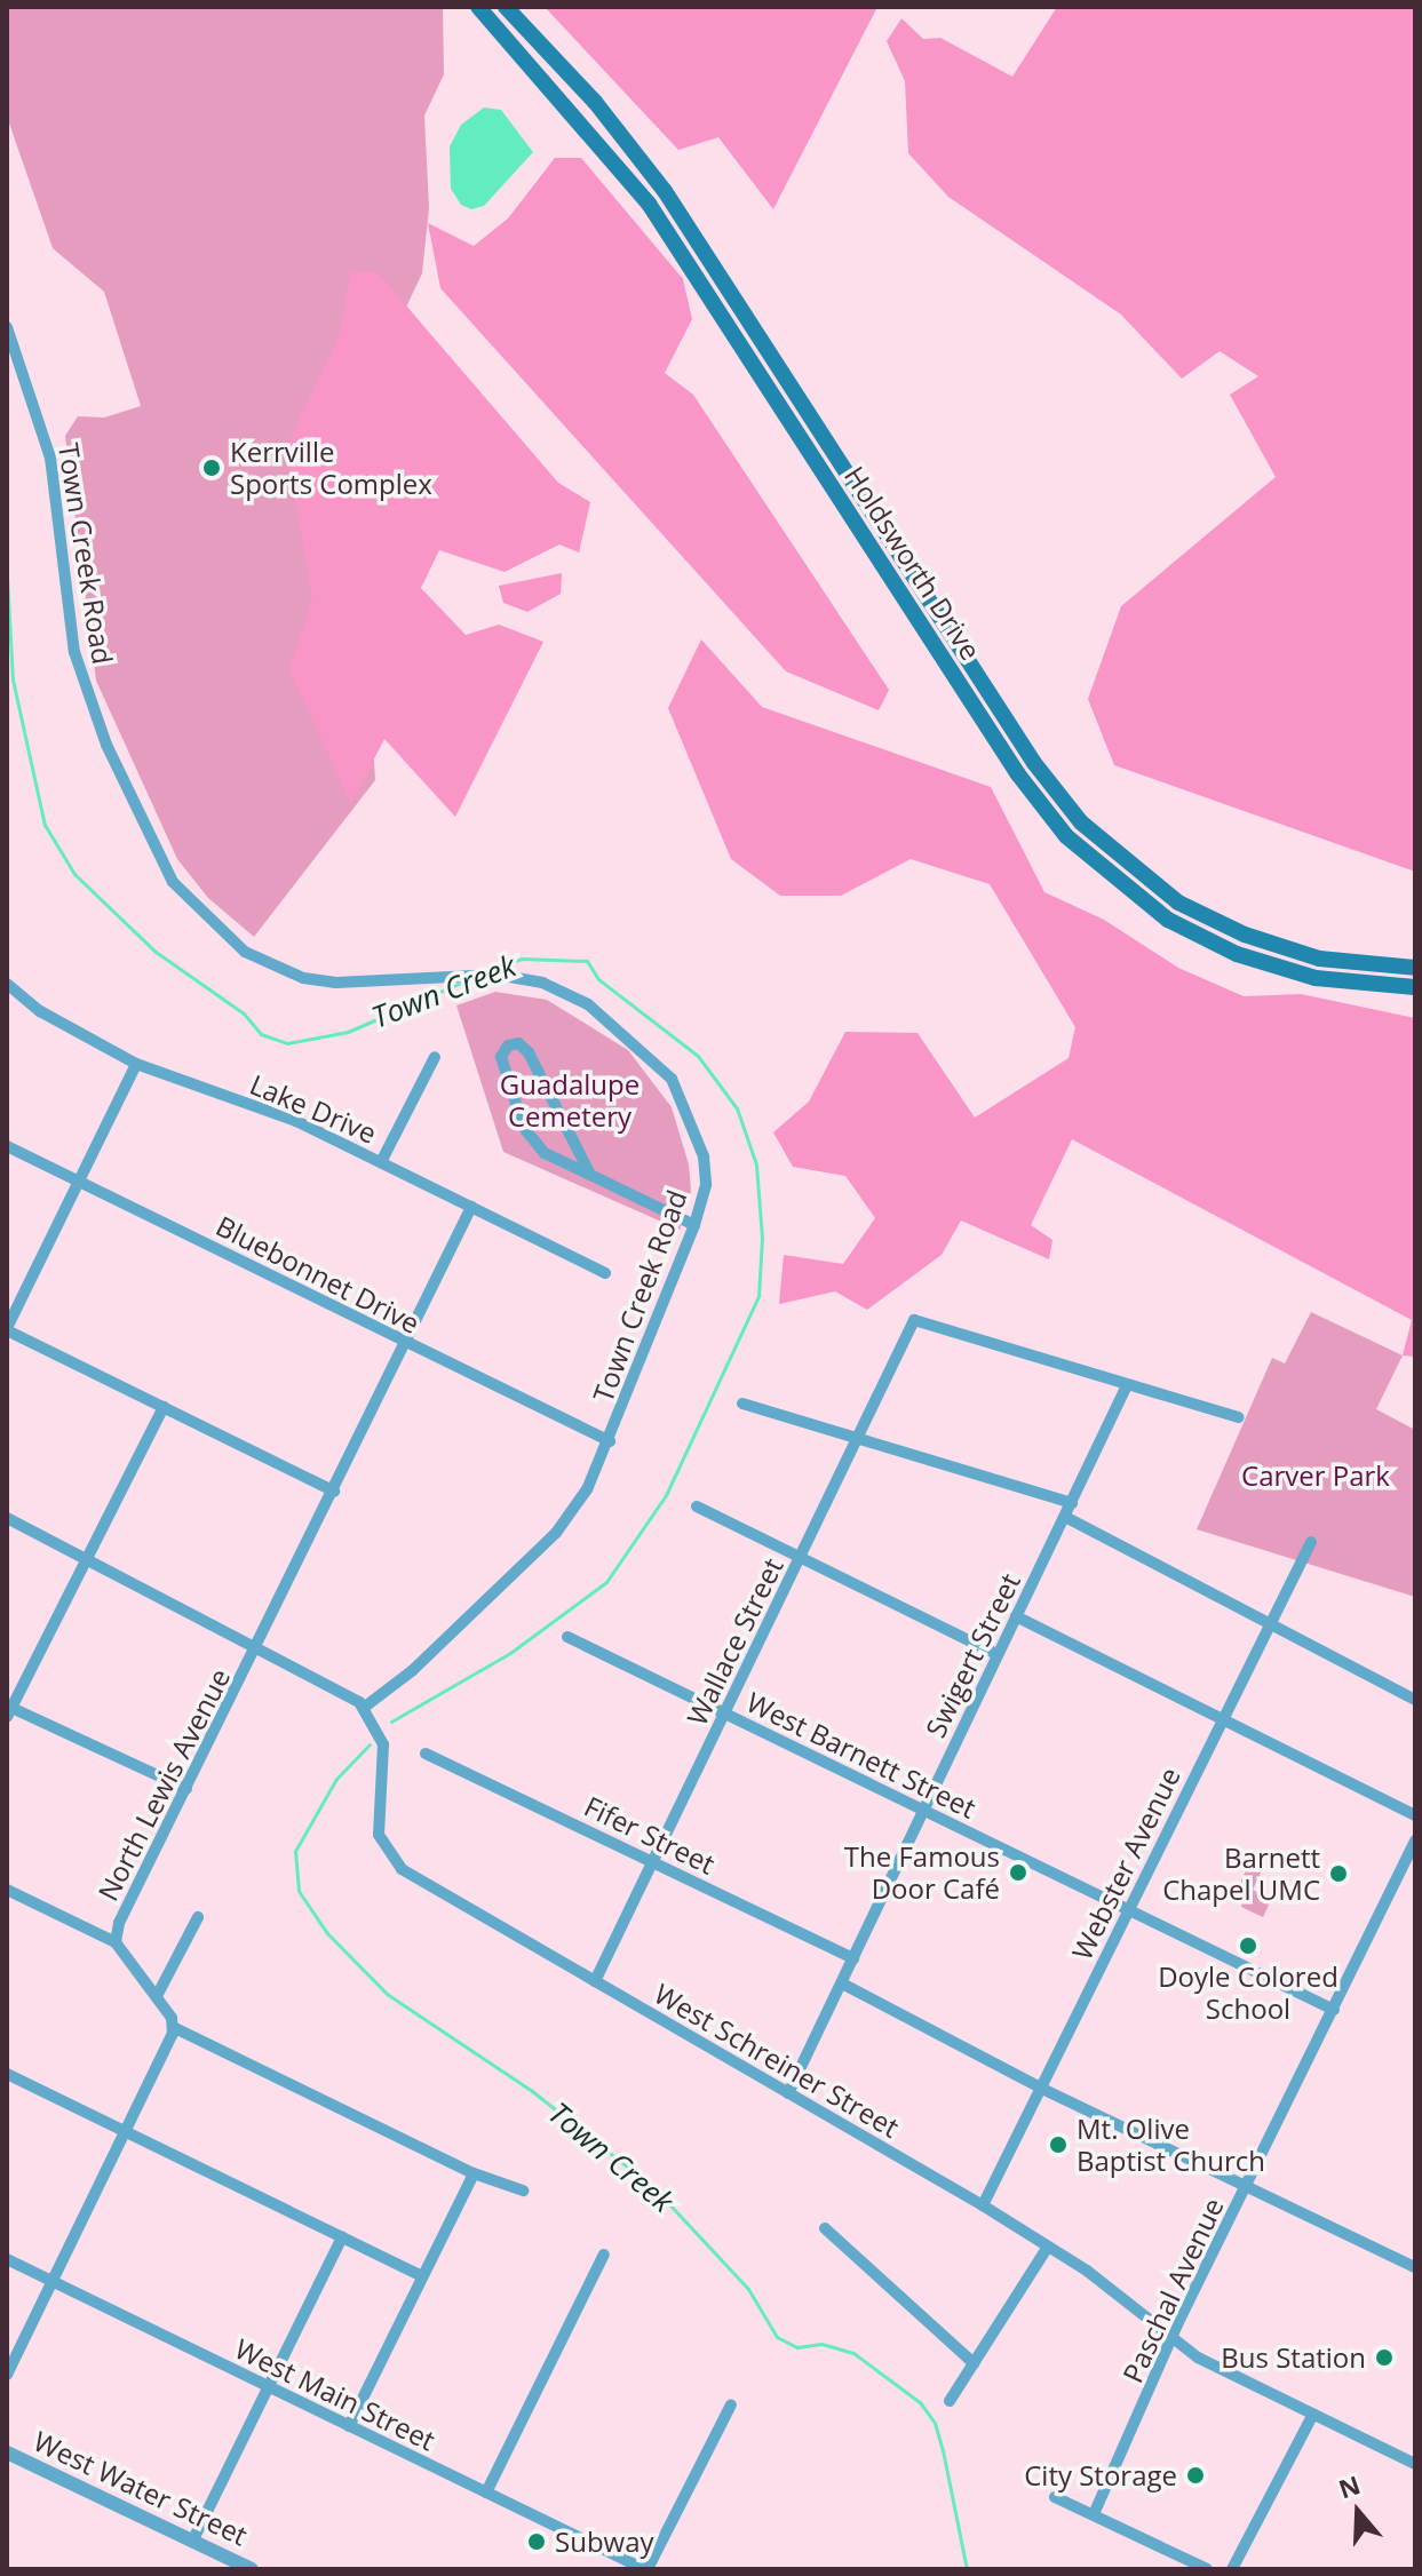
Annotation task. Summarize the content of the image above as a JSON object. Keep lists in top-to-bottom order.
{
  "streets": {
    "main road": ["Holdsworth Drive"],
    "street": [
      "Town Creek Road",
      "Lake Drive",
      "Bluebonnet Drive",
      "Wallace Street",
      "Swigert Street",
      "West Barnett Street",
      "North Lewis Avenue",
      "Fifer Street",
      "Webster Avenue",
      "West Schreiner Street",
      "Paschal Avenue",
      "West Main Street",
      "West Water Street"
    ]
  },
  "crossings": [
    ["Town Creek Road", "Bluebonnet Drive"],
    ["Town Creek Road", "West Schreiner Street"],
    ["Lake Drive", "North Lewis Avenue"],
    ["Bluebonnet Drive", "North Lewis Avenue"],
    ["Wallace Street", "Swigert Street"],
    ["Wallace Street", "West Barnett Street"],
    ["Wallace Street", "Fifer Street"],
    ["Wallace Street", "West Schreiner Street"],
    ["Swigert Street", "West Barnett Street"],
    ["Swigert Street", "Fifer Street"],
    ["Swigert Street", "West Schreiner Street"],
    ["West Barnett Street", "Webster Avenue"],
    ["West Barnett Street", "Paschal Avenue"],
    ["Webster Avenue", "West Schreiner Street"],
    ["West Schreiner Street", "Paschal Avenue"]
  ],
  "water": ["Town Creek"],
  "parks": ["Guadalupe Cemetery", "Carver Park"],
  "places": [
    "Kerrville Sports Complex",
    "The Famous Door Café",
    "Barnett Chapel UMC",
    "Doyle Colored School",
    "Mt. Olive Baptist Church",
    "Bus Station",
    "City Storage",
    "Subway"
  ],
  "north": "top"
}
